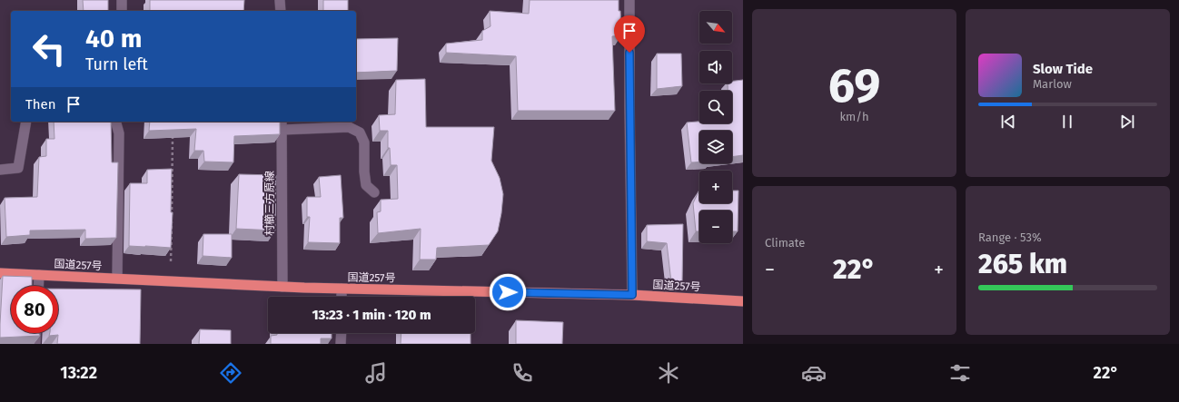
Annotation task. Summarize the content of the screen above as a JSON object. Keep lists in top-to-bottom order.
{
  "streets": {
    "highway": ["国道257号"],
    "street": ["村櫛三方原線"]
  },
  "crossings": [
    ["村櫛三方原線", "国道257号"]
  ],
  "north": "bottom right",
  "page": {
    "tile": [
      ["69", "km/h"],
      "Climate",
      ["Range · 53%", "265 km"]
    ],
    "map_buttons": ["+", "−"],
    "turn": ["40 m", "Turn left"],
    "song": ["Slow Tide", "Marlow"],
    "then": "Then",
    "heat": ["−", "22°", "+"],
    "limit": "80",
    "trip": "13:23 · 1 min · 120 m",
    "tabs": ["13:22", "22°"]
  }
}
